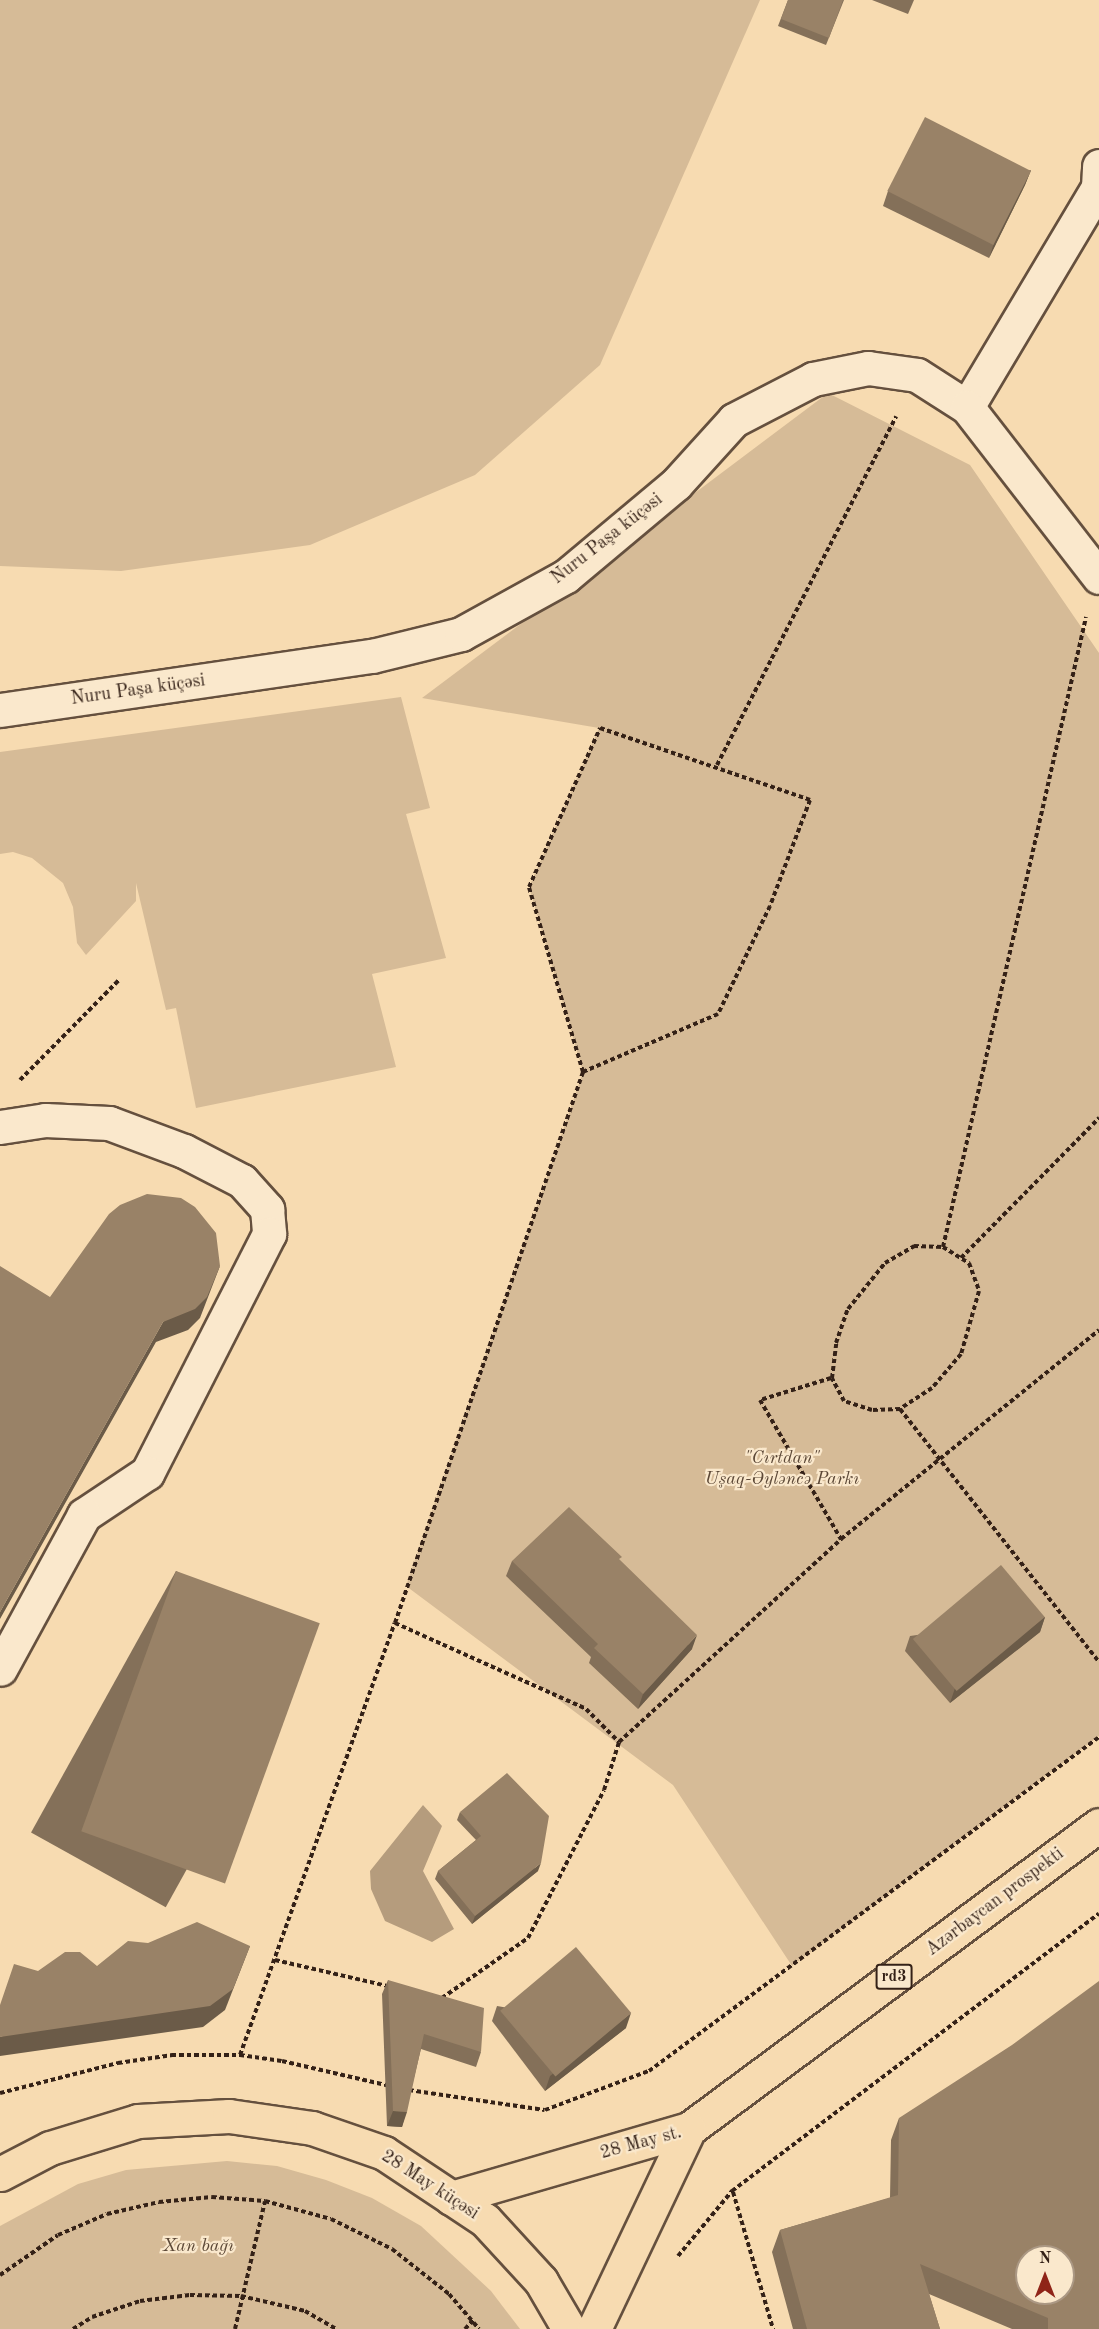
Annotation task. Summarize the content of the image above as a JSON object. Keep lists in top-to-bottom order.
{
  "streets": {
    "main road": [
      "Azərbaycan prospekti",
      "rd3",
      "28 May st.",
      "28 May küçəsi"
    ],
    "street": ["Nuru Paşa küçəsi"]
  },
  "crossings": [
    ["Azərbaycan prospekti", "28 May st."],
    ["28 May st.", "28 May küçəsi"]
  ],
  "parks": ["\"Cırtdan\" Uşaq-Əyləncə Parkı", "Xan bağı"],
  "north": "top"
}
